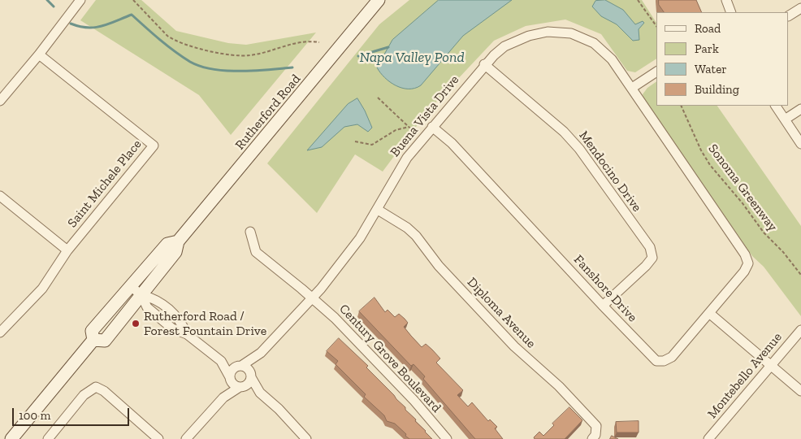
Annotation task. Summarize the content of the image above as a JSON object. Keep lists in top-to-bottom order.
{
  "streets": {
    "main road": ["Rutherford Road"],
    "street": [
      "Buena Vista Drive",
      "Mendocino Drive",
      "Saint Michele Place",
      "Fanshore Drive",
      "Diploma Avenue",
      "Century Grove Boulevard",
      "Montebello Avenue"
    ],
    "path": ["Sonoma Greenway"]
  },
  "crossings": [
    ["Buena Vista Drive", "Mendocino Drive"],
    ["Buena Vista Drive", "Fanshore Drive"],
    ["Buena Vista Drive", "Diploma Avenue"],
    ["Buena Vista Drive", "Century Grove Boulevard"],
    ["Mendocino Drive", "Fanshore Drive"]
  ],
  "water": ["Napa Valley Pond"],
  "places": ["Rutherford Road / Forest Fountain Drive"],
  "legend": [
    "Road",
    "Park",
    "Water",
    "Building"
  ],
  "scale_bar": "100 m"
}
